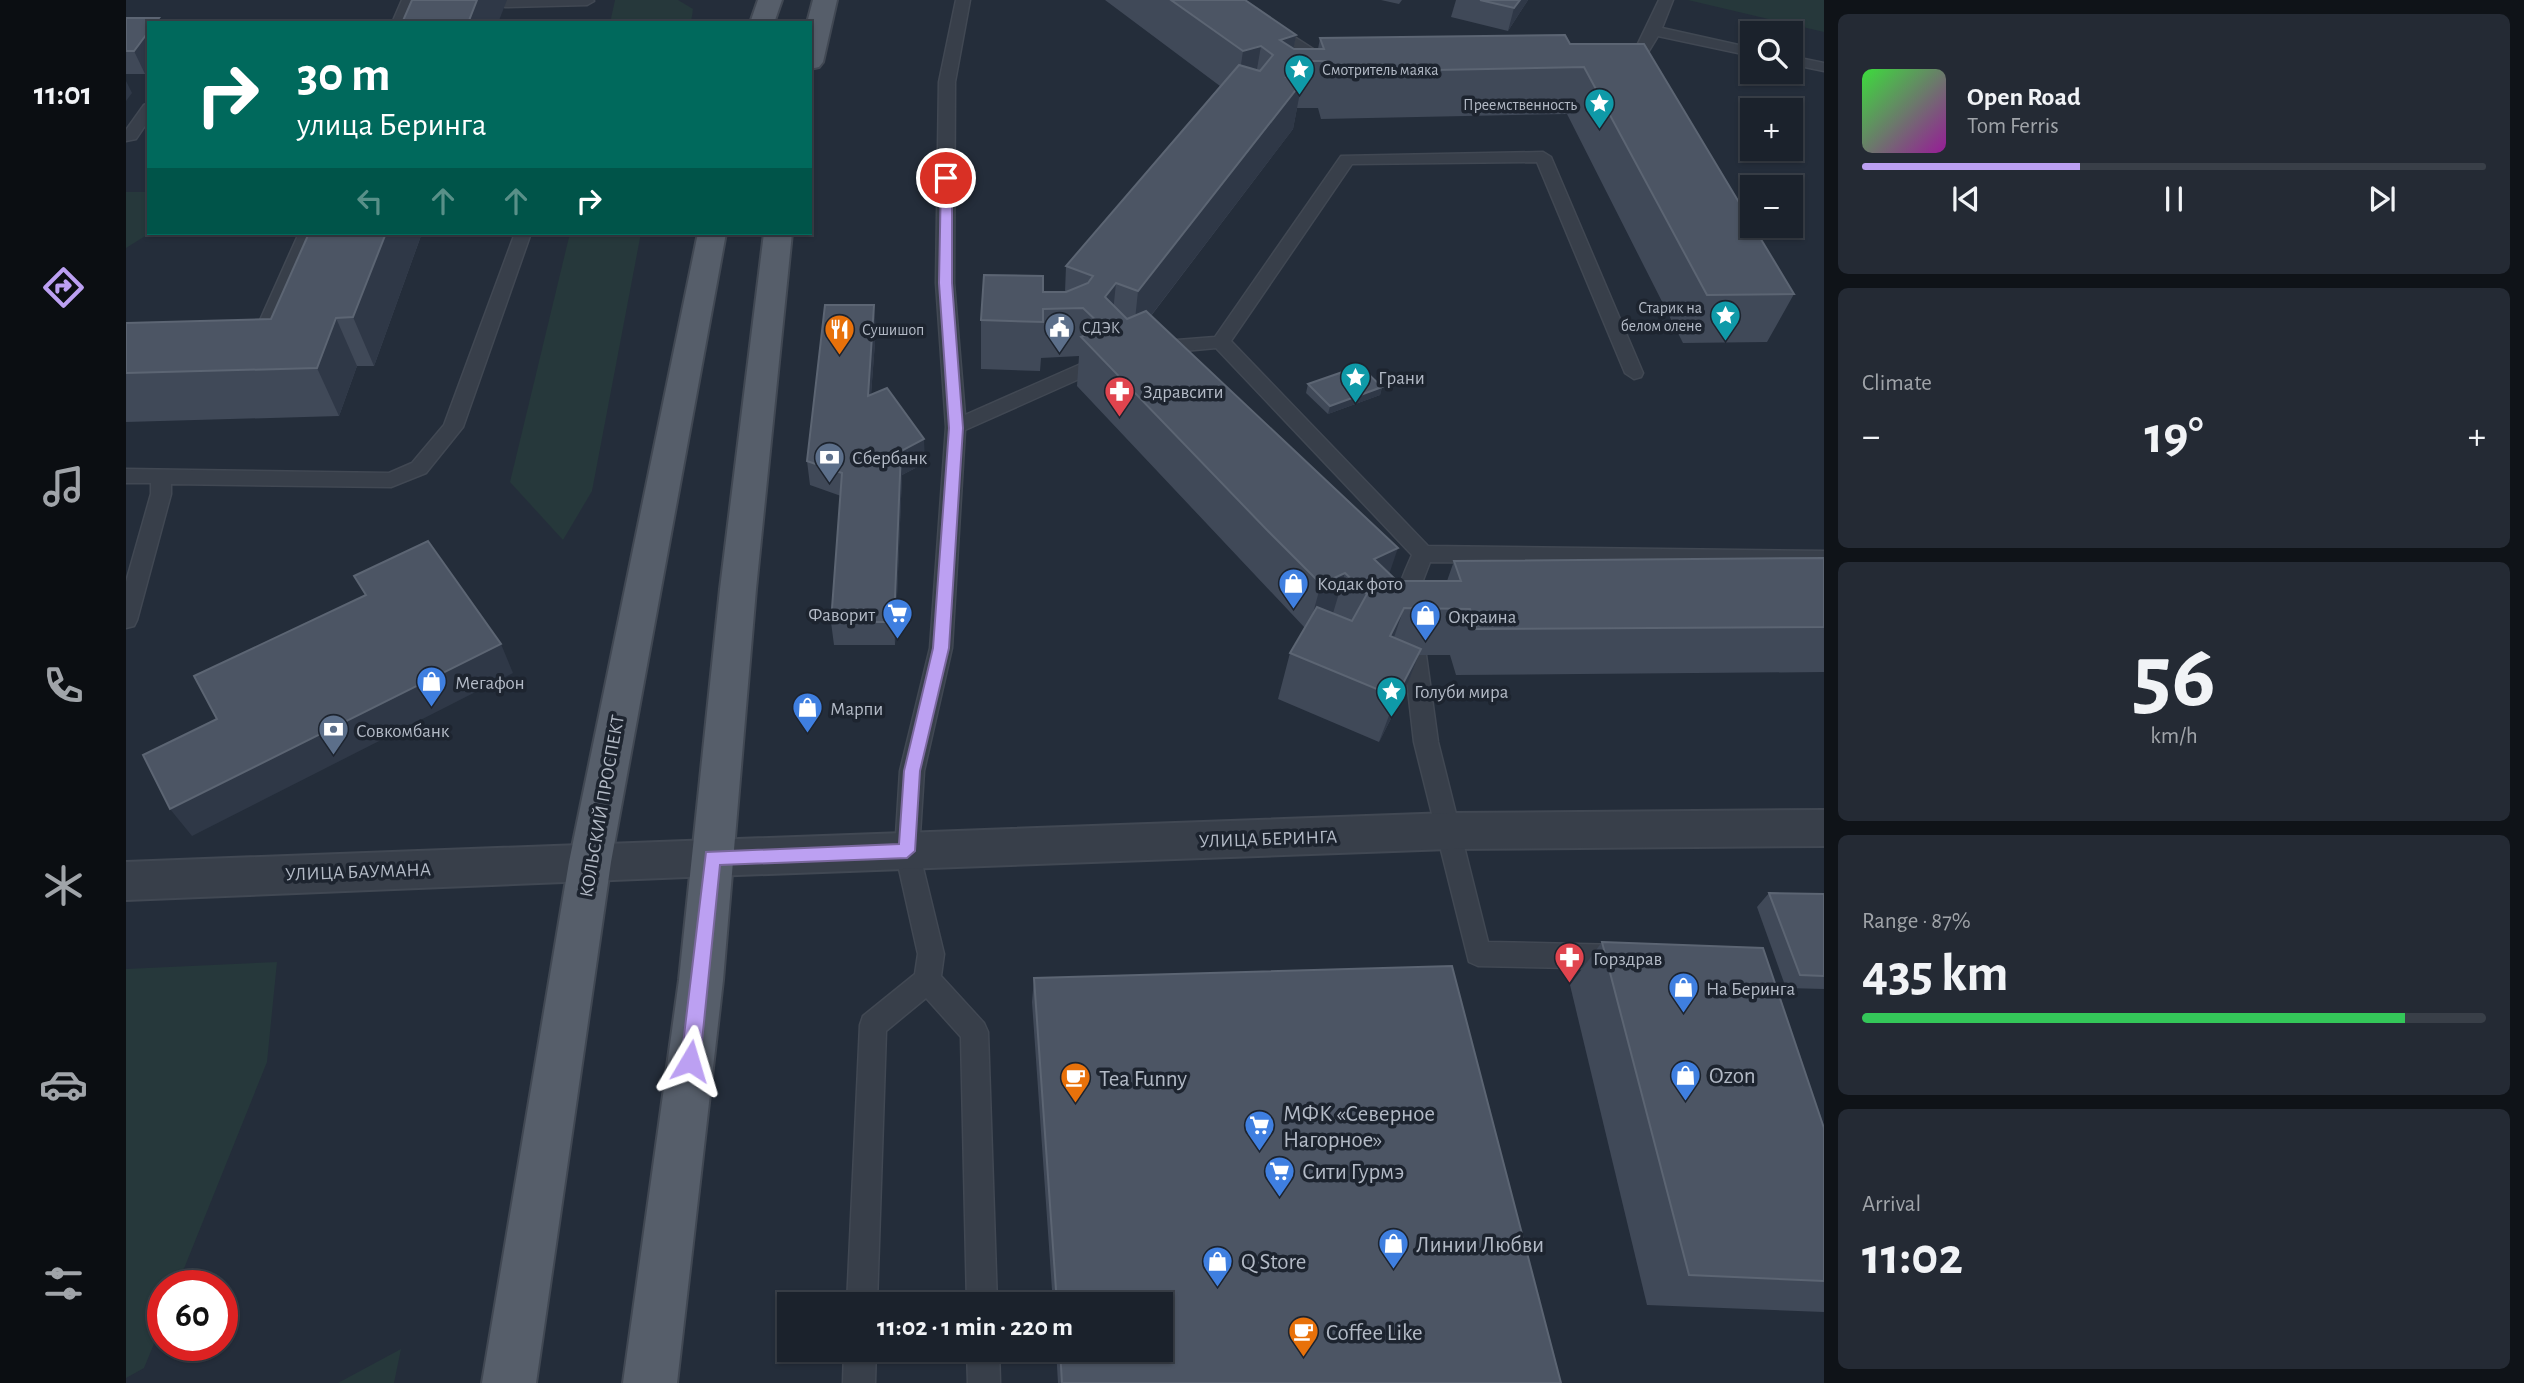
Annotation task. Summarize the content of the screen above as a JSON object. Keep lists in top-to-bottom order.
{
  "streets": {
    "main road": ["КОЛЬСКИЙ ПРОСПЕКТ"],
    "street": ["УЛИЦА БЕРИНГА", "УЛИЦА БАУМАНА"]
  },
  "crossings": [
    ["КОЛЬСКИЙ ПРОСПЕКТ", "УЛИЦА БАУМАНА"],
    ["УЛИЦА БЕРИНГА", "УЛИЦА БАУМАНА"]
  ],
  "places": {
    "place": [
      "Смотритель маяка",
      "Преемственность",
      "Старик на белом олене",
      "Грани",
      "Голуби мира"
    ],
    "public building": ["СДЭК"],
    "restaurant": ["Сушишоп"],
    "pharmacy": ["Здравсити", "Горздрав"],
    "bank": ["Сбербанк", "Совкомбанк"],
    "shop": [
      "Кодак фото",
      "Окраина",
      "Мегафон",
      "Марпи",
      "На Беринга",
      "Ozon",
      "Линии Любви",
      "Q Store"
    ],
    "supermarket": ["Фаворит", "МФК «Северное Нагорное»", "Сити Гурмэ"],
    "cafe": ["Tea Funny", "Coffee Like"]
  },
  "page": {
    "tabs": "11:01",
    "map_buttons": ["+", "−"],
    "turn": ["30 m", "улица Беринга"],
    "song": ["Open Road", "Tom Ferris"],
    "tile": [
      "Climate",
      ["56", "km/h"],
      ["Range · 87%", "435 km"],
      ["Arrival", "11:02"]
    ],
    "heat": ["−", "19°", "+"],
    "limit": "60",
    "trip": "11:02 · 1 min · 220 m"
  }
}
